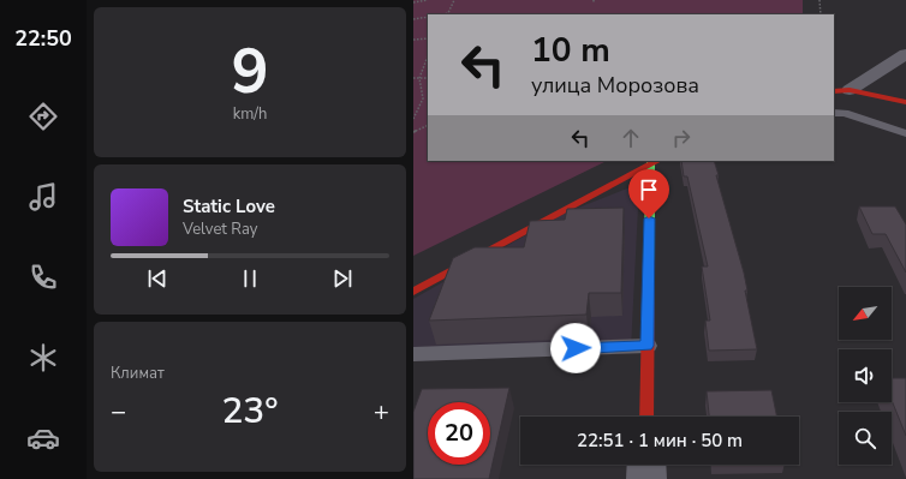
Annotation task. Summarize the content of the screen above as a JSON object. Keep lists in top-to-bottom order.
{
  "north": "bottom left",
  "page": {
    "tabs": "22:50",
    "tile": [
      ["9", "km/h"],
      "Климат"
    ],
    "turn": ["10 m", "улица Морозова"],
    "song": ["Static Love", "Velvet Ray"],
    "heat": ["−", "23°", "+"],
    "limit": "20",
    "trip": "22:51 · 1 мин · 50 m"
  }
}
